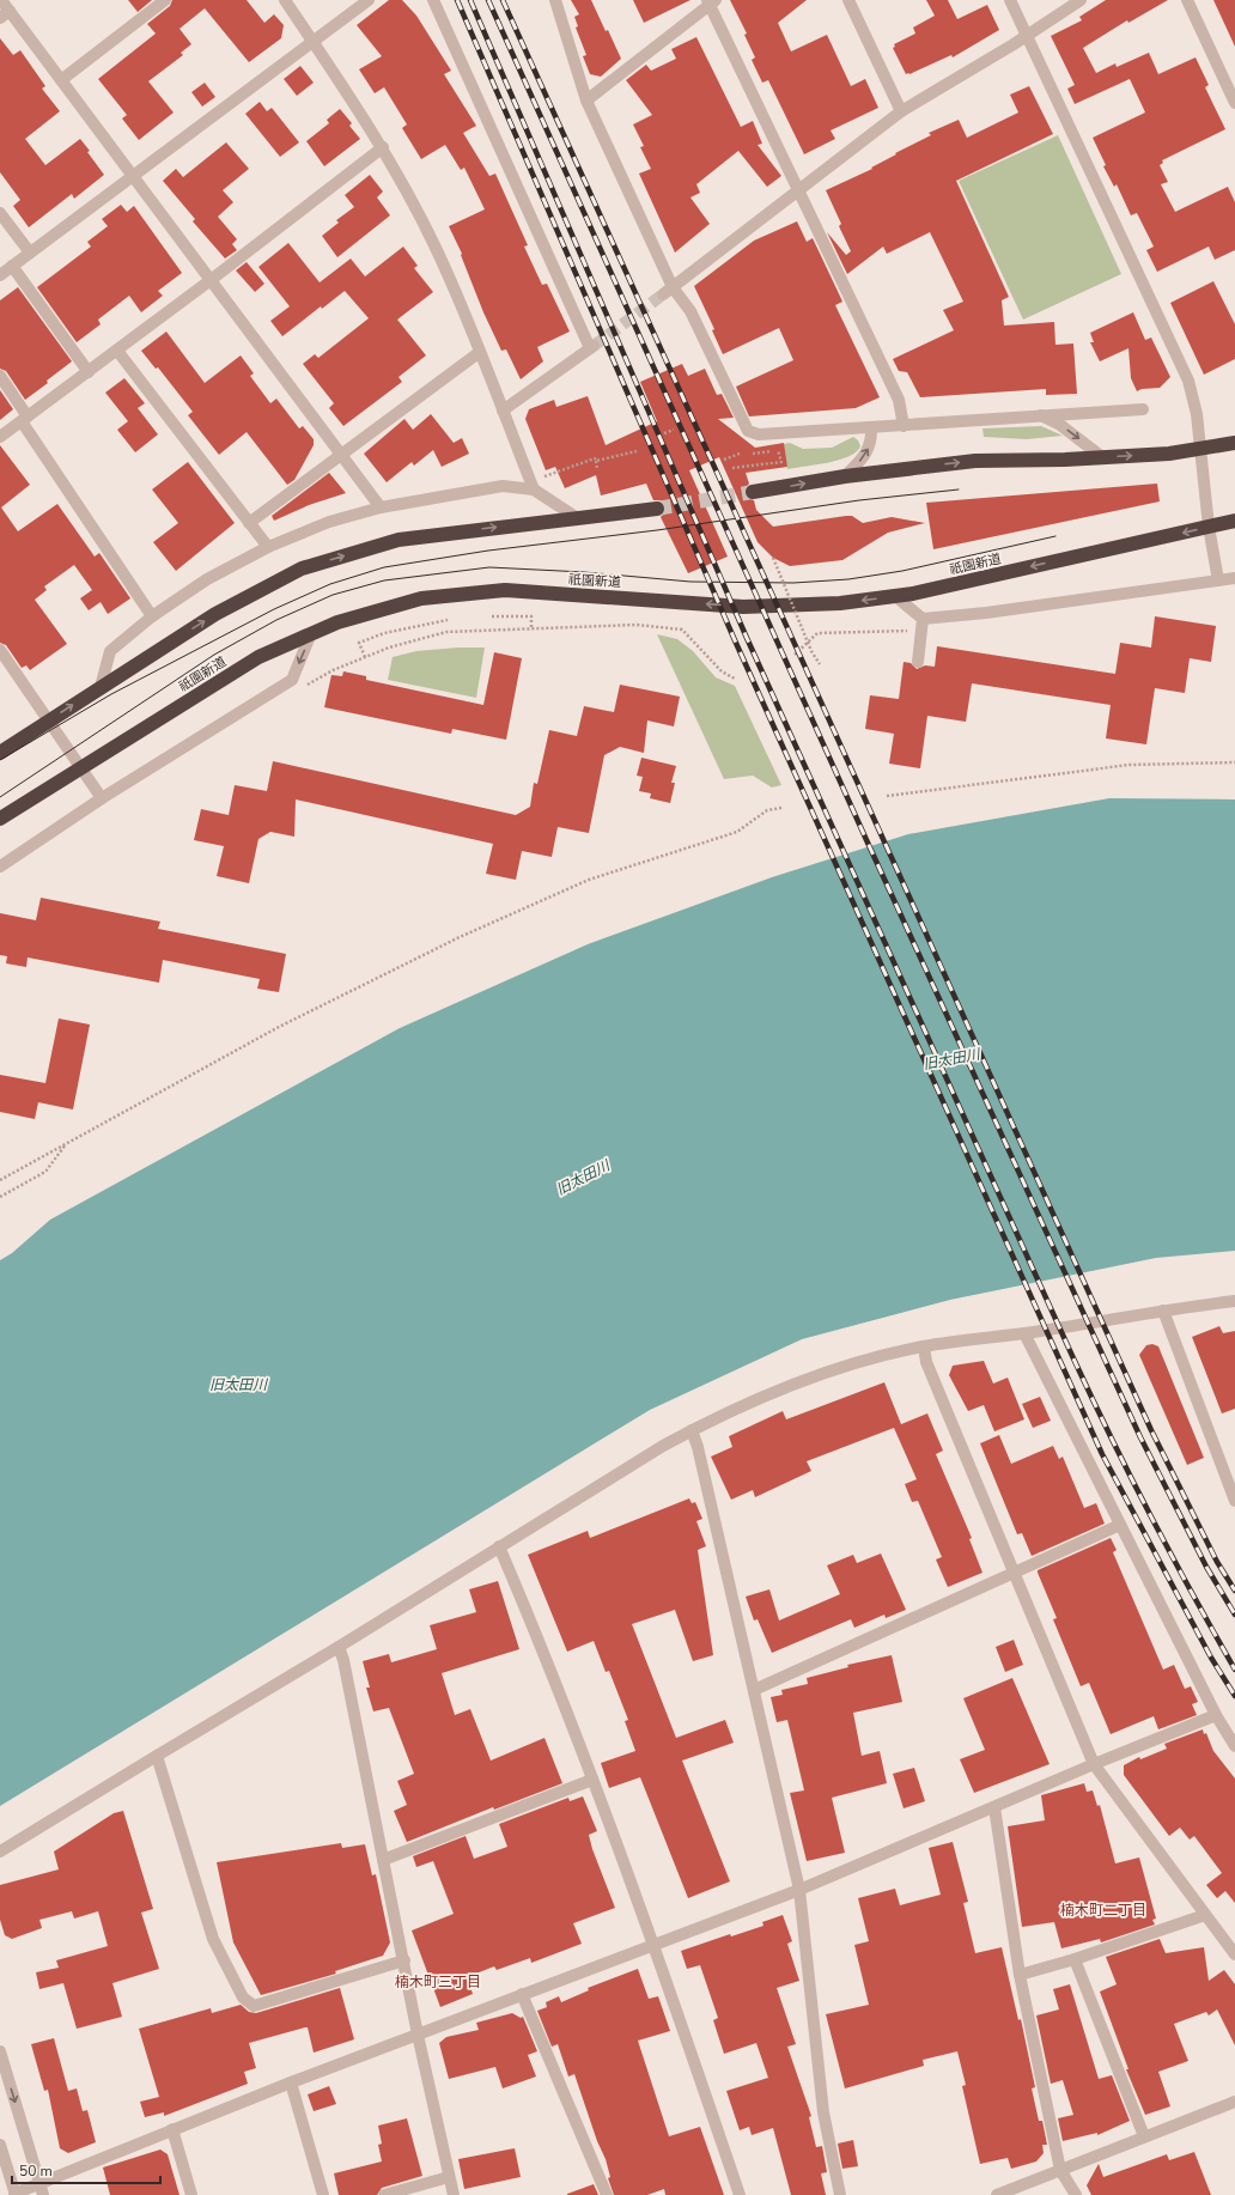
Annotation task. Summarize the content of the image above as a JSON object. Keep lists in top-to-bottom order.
{
  "streets": {
    "highway": ["祇園新道"]
  },
  "districts": ["楠木町二丁目", "楠木町三丁目"],
  "water": ["旧太田川"],
  "scale_bar": "50 m"
}
